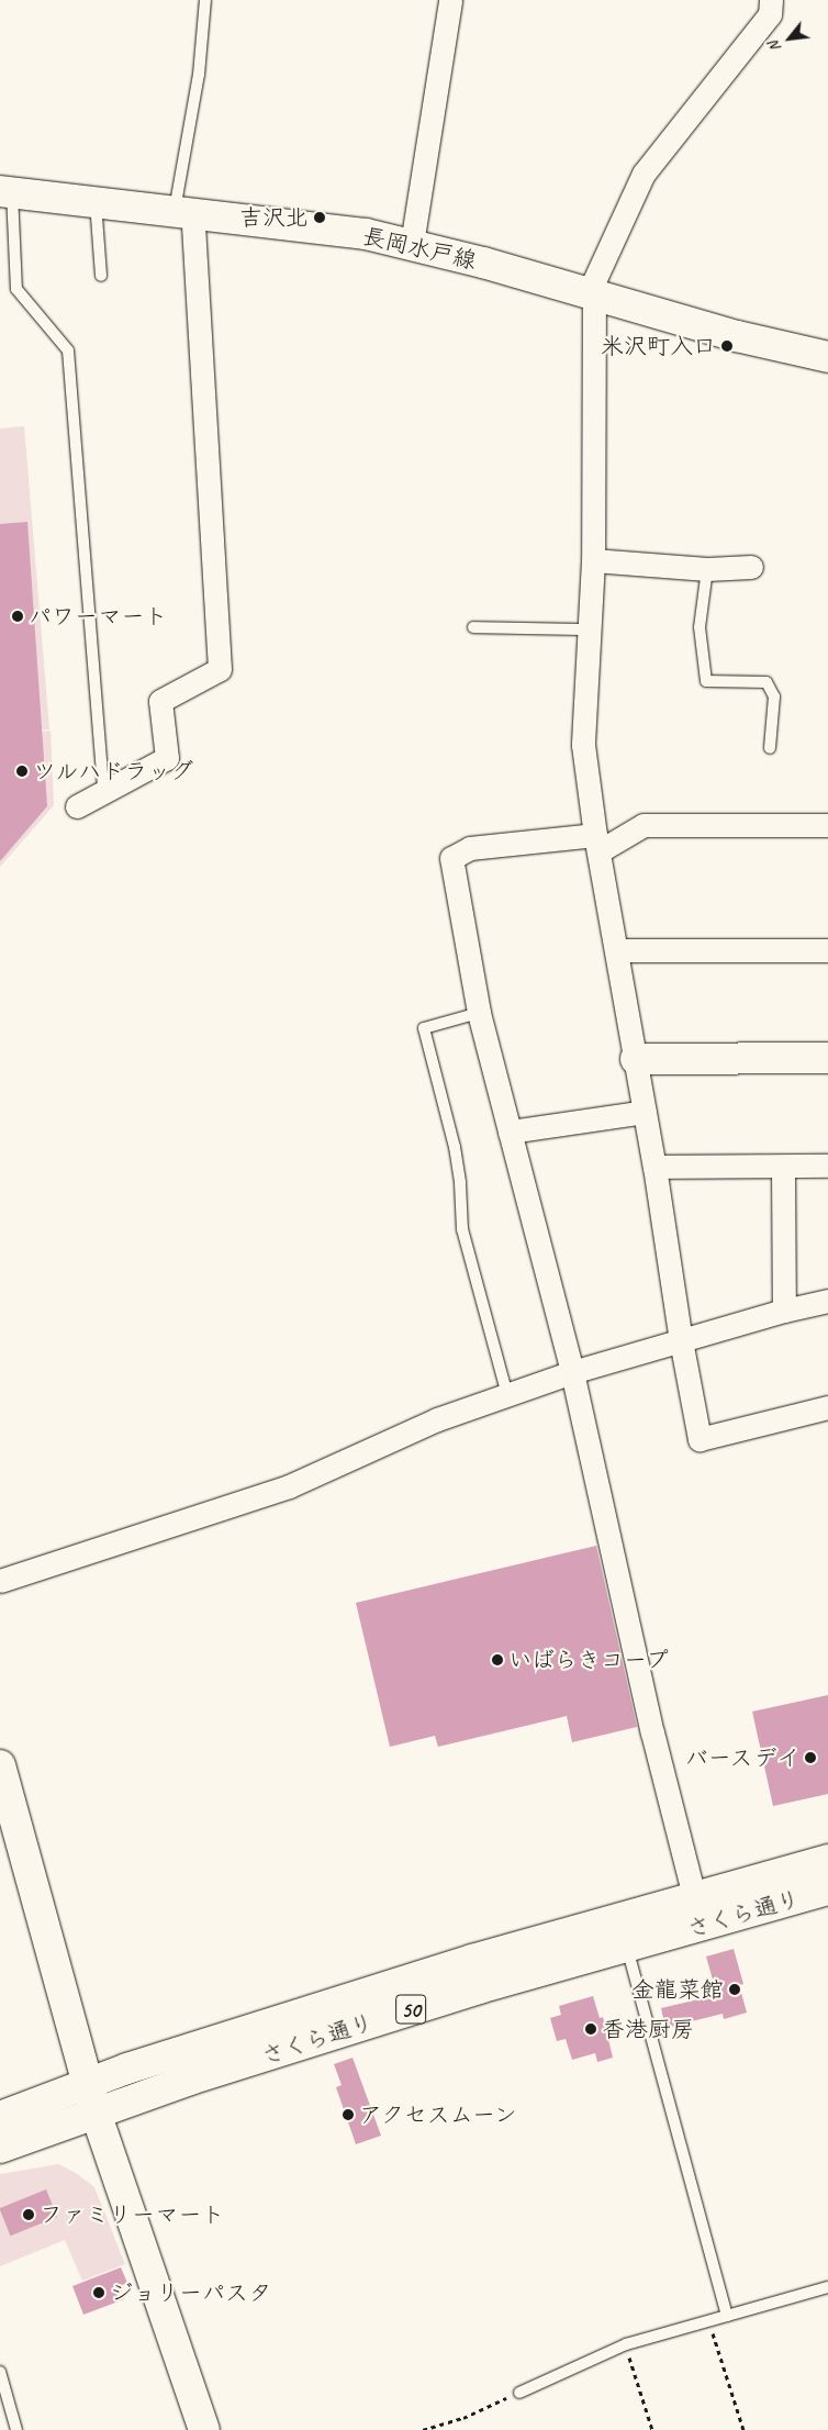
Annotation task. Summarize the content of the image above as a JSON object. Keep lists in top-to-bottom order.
{
  "streets": {
    "main road": ["長岡水戸線", "さくら通り", "50"]
  },
  "places": [
    "吉沢北",
    "米沢町入口",
    "パワーマート",
    "ツルハドラッグ",
    "いばらきコープ",
    "バースデイ",
    "金龍菜館",
    "香港厨房",
    "アクセスムーン",
    "ファミリーマート",
    "ジョリーパスタ"
  ],
  "north": "bottom left"
}
